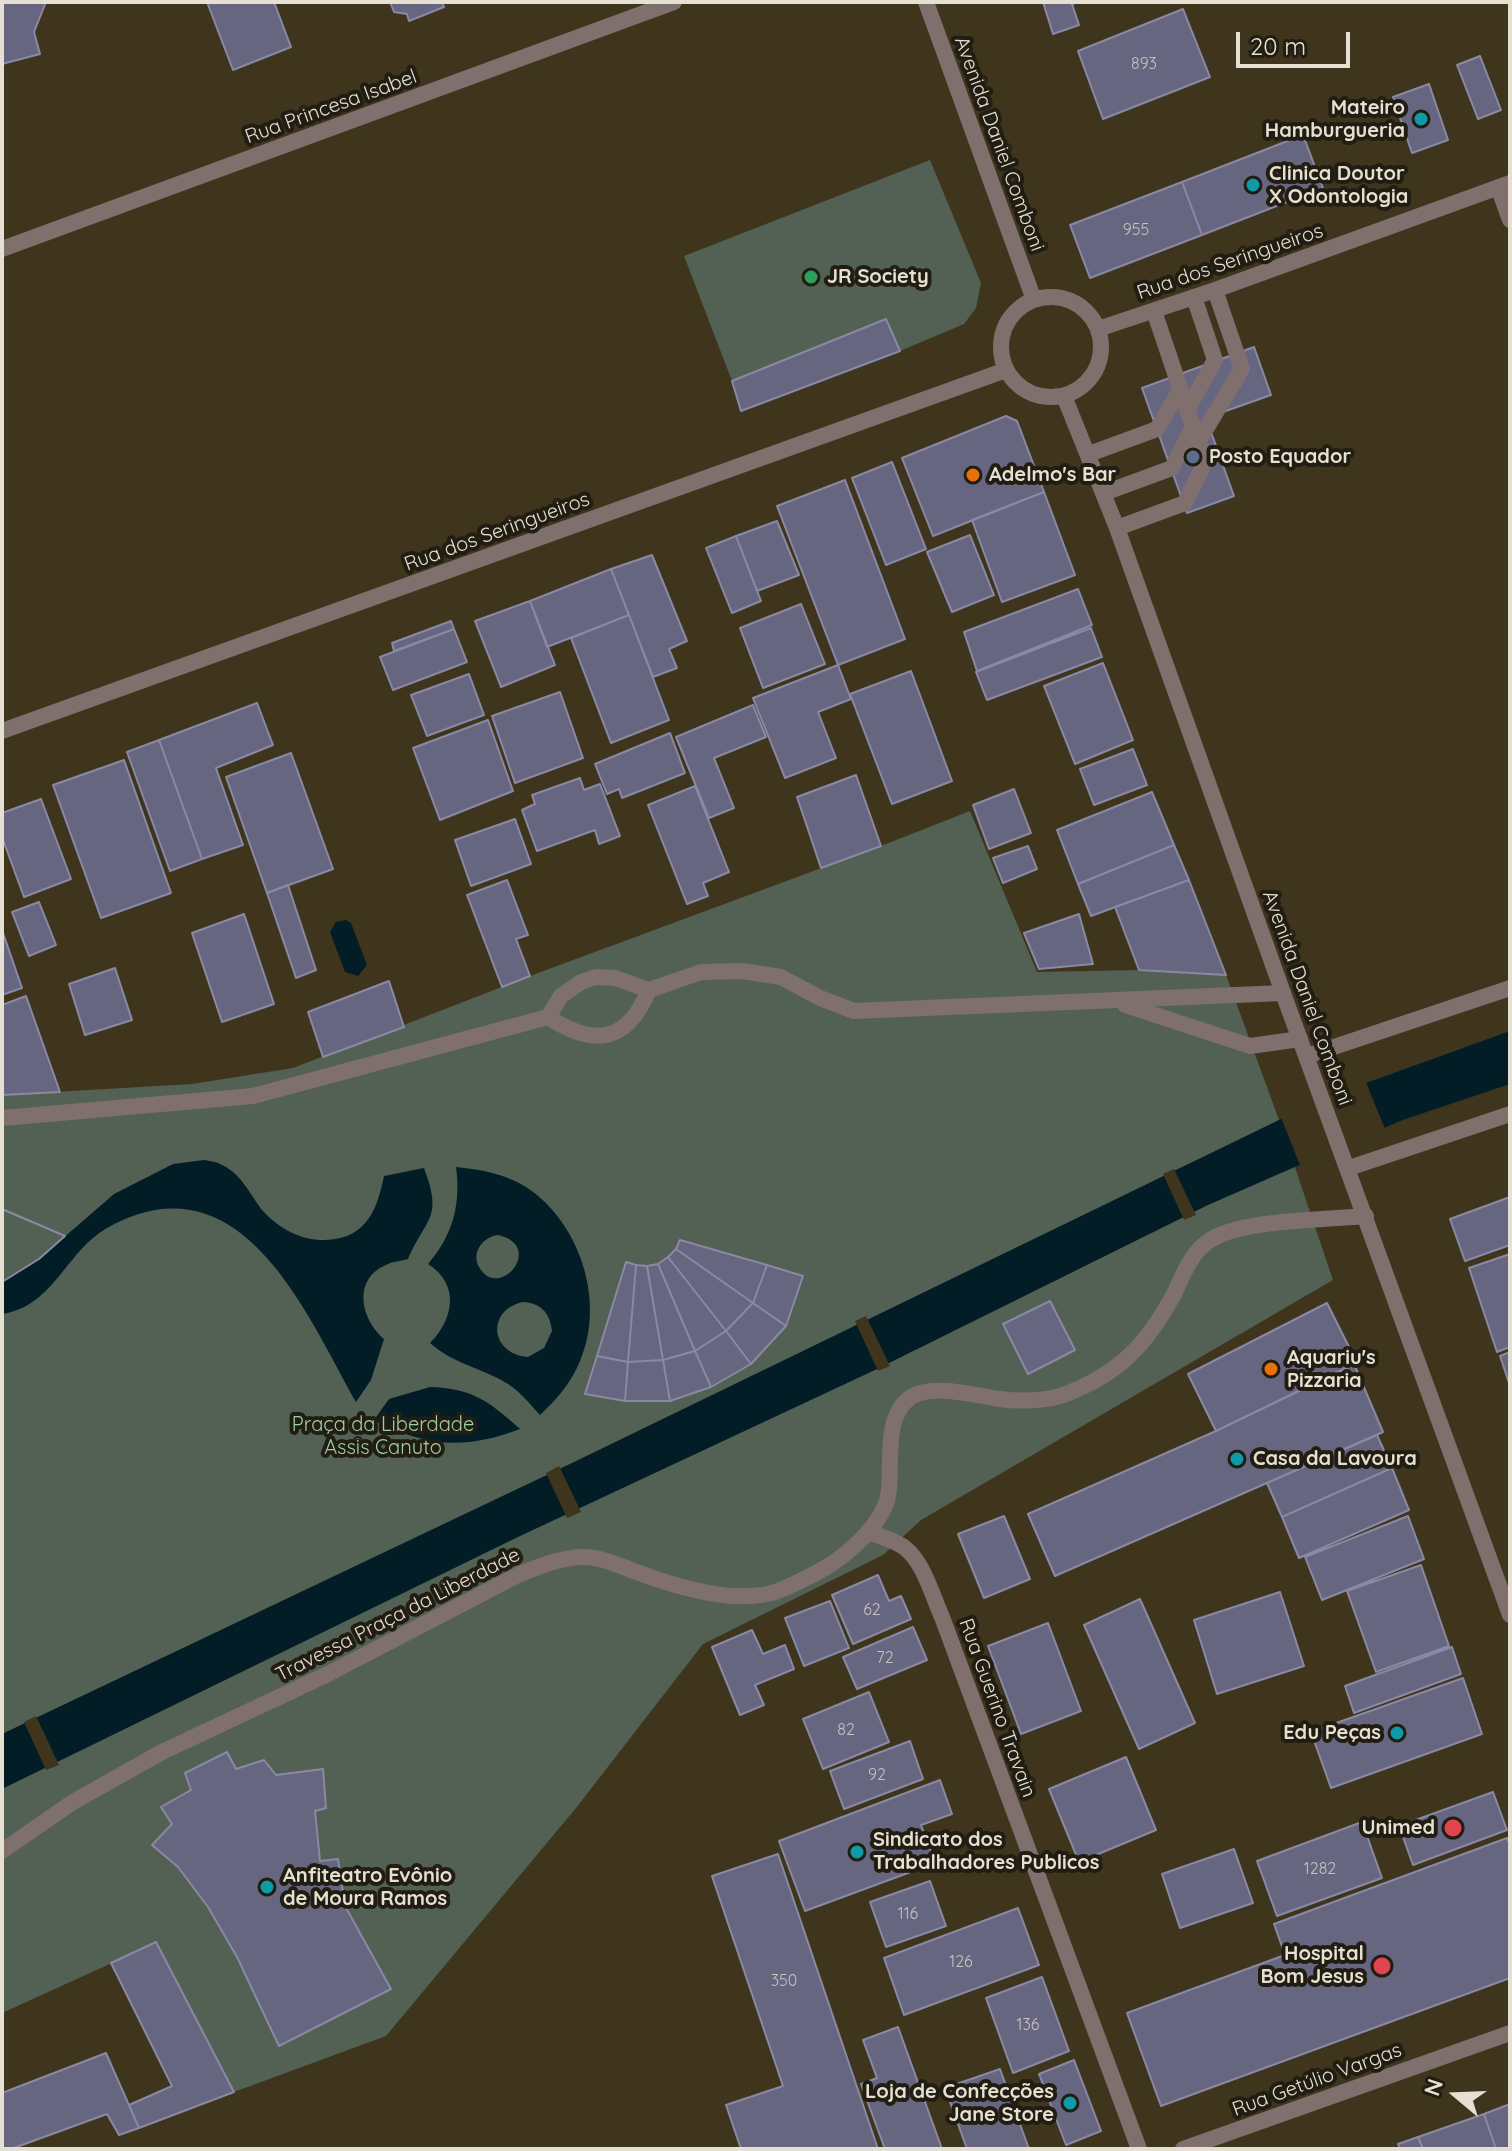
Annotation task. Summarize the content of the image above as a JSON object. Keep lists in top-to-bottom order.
{
  "streets": {
    "street": [
      "Rua Princesa Isabel",
      "Avenida Daniel Comboni",
      "Rua dos Seringueiros",
      "Travessa Praça da Liberdade",
      "Rua Guerino Travain",
      "Rua Getúlio Vargas"
    ]
  },
  "crossings": [
    ["Avenida Daniel Comboni", "Rua dos Seringueiros"],
    ["Avenida Daniel Comboni", "Travessa Praça da Liberdade"],
    ["Travessa Praça da Liberdade", "Rua Guerino Travain"]
  ],
  "parks": ["Praça da Liberdade Assis Canuto"],
  "places": [
    "Mateiro Hamburgueria",
    "Clinica Doutor X Odontologia",
    "JR Society",
    "Posto Equador",
    "Adelmo's Bar",
    "Aquariu's Pizzaria",
    "Casa da Lavoura",
    "Edu Peças",
    "Unimed",
    "Sindicato dos Trabalhadores Publicos",
    "Anfiteatro Evônio de Moura Ramos",
    "Hospital Bom Jesus",
    "Loja de Confecções Jane Store"
  ],
  "house_numbers": [
    "893",
    "955",
    "62",
    "72",
    "82",
    "92",
    "1282",
    "116",
    "126",
    "350",
    "136"
  ],
  "scale_bar": "20 m",
  "north": "left"
}
